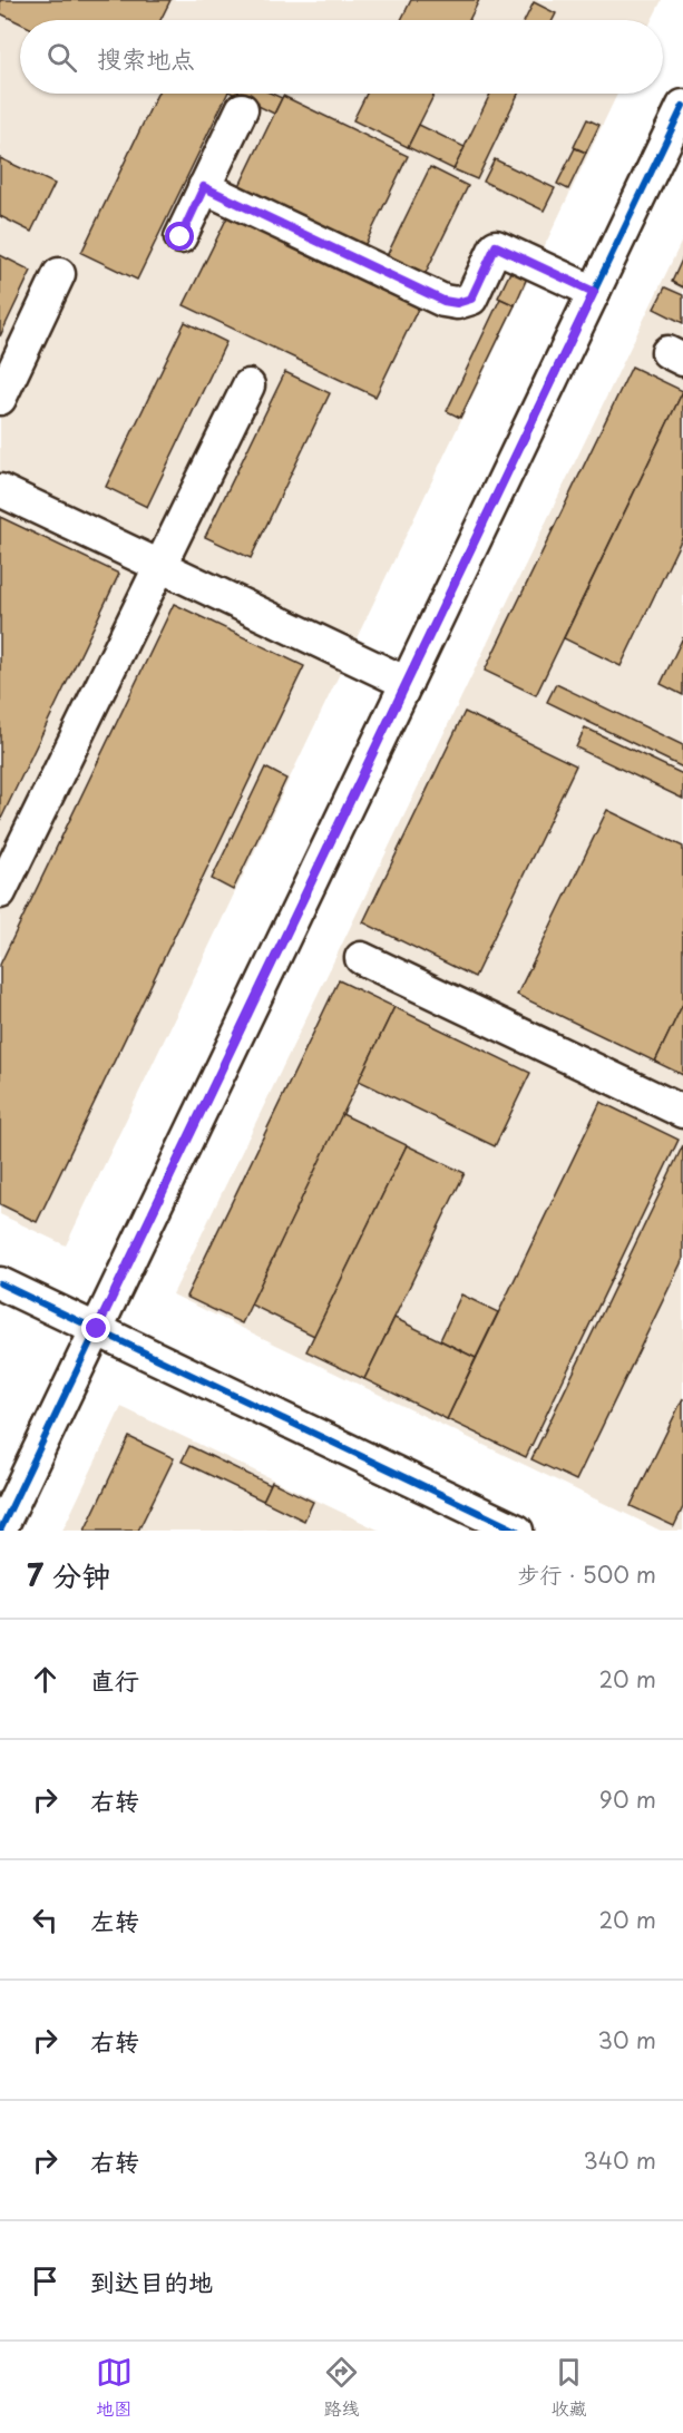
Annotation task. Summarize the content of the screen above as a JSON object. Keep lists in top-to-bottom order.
{
  "page": {
    "search": "搜索地点",
    "heading": ["7 分钟", "步行 · 500 m"],
    "list": [
      ["直行", "20 m"],
      ["右转", "90 m"],
      ["左转", "20 m"],
      ["右转", "30 m"],
      ["右转", "340 m"],
      "到达目的地"
    ],
    "nav": ["地图", "路线", "收藏"]
  }
}
